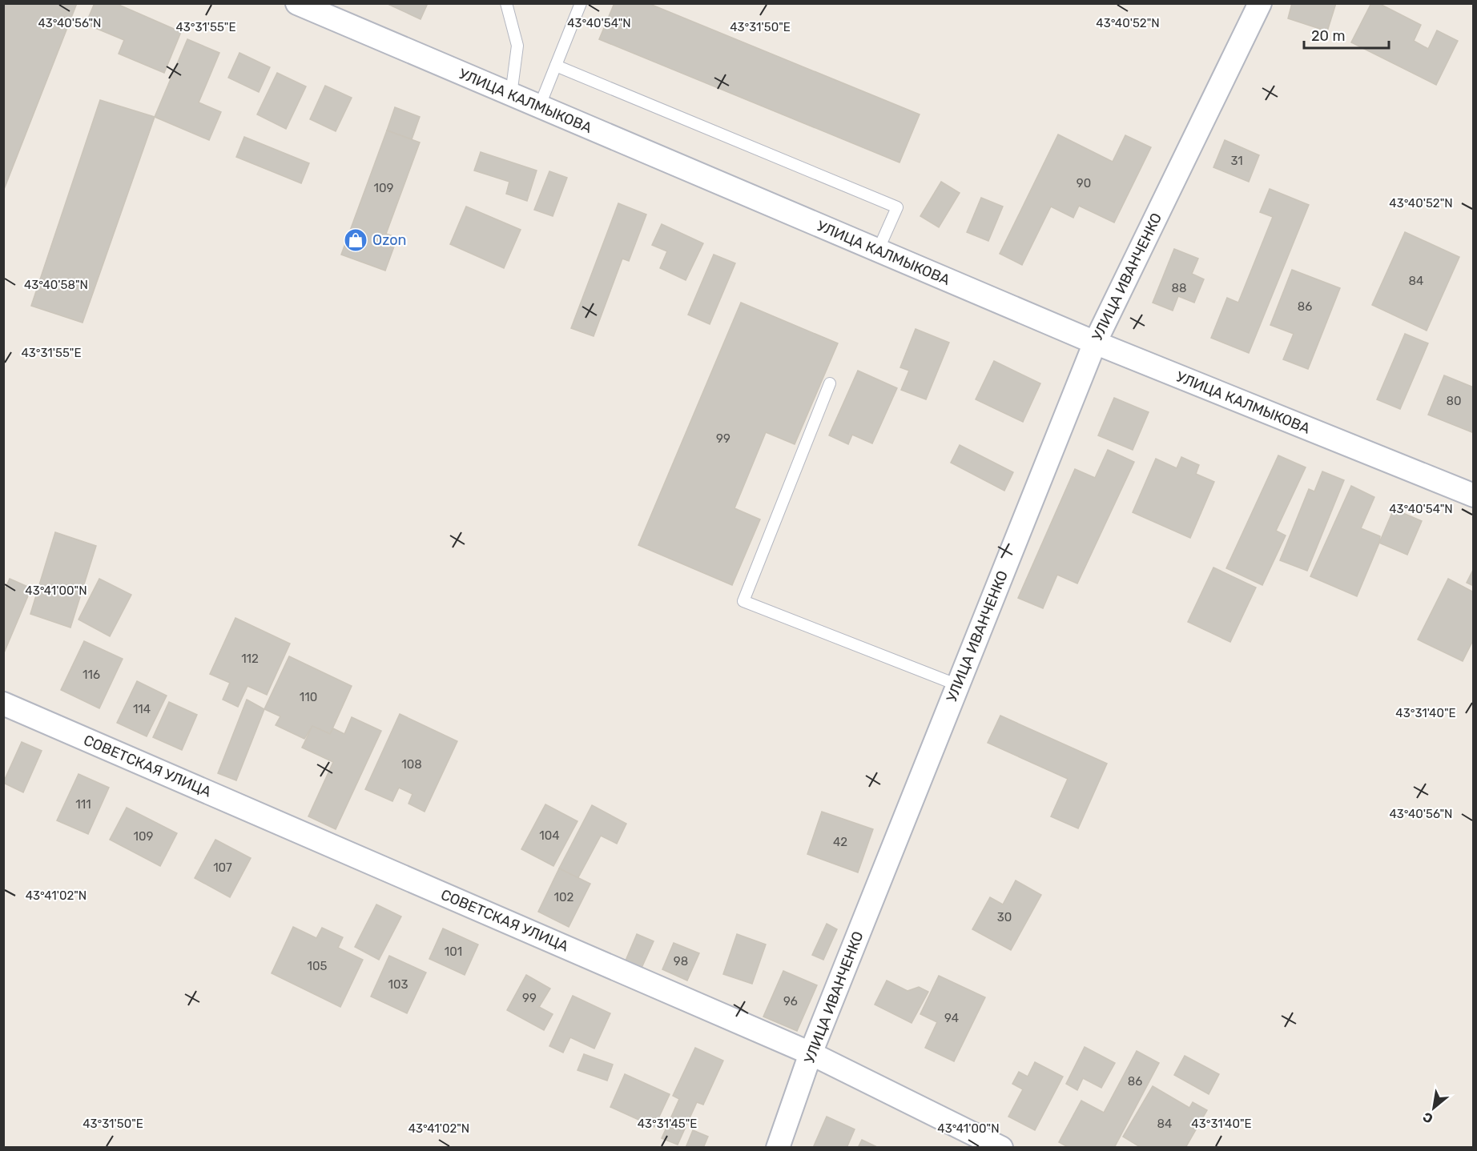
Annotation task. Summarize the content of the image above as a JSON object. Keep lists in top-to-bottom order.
{
  "streets": {
    "street": ["УЛИЦА КАЛМЫКОВА", "УЛИЦА ИВАНЧЕНКО", "СОВЕТСКАЯ УЛИЦА"]
  },
  "crossings": [
    ["УЛИЦА КАЛМЫКОВА", "УЛИЦА ИВАНЧЕНКО"],
    ["УЛИЦА ИВАНЧЕНКО", "СОВЕТСКАЯ УЛИЦА"]
  ],
  "places": {
    "shop": ["Ozon"]
  },
  "house_numbers": [
    "31",
    "90",
    "109",
    "84",
    "88",
    "86",
    "80",
    "99",
    "112",
    "116",
    "110",
    "114",
    "108",
    "111",
    "104",
    "109",
    "42",
    "107",
    "102",
    "30",
    "101",
    "98",
    "105",
    "103",
    "99",
    "96",
    "94",
    "86",
    "84"
  ],
  "scale_bar": "20 m",
  "north": "bottom left",
  "coordinates": [
    "43°40'56\"N",
    "43°40'54\"N",
    "43°40'52\"N",
    "43°31'55\"E",
    "43°31'50\"E",
    "43°40'58\"N",
    "43°41'00\"N",
    "43°31'40\"E",
    "43°41'02\"N",
    "43°31'45\"E"
  ]
}
